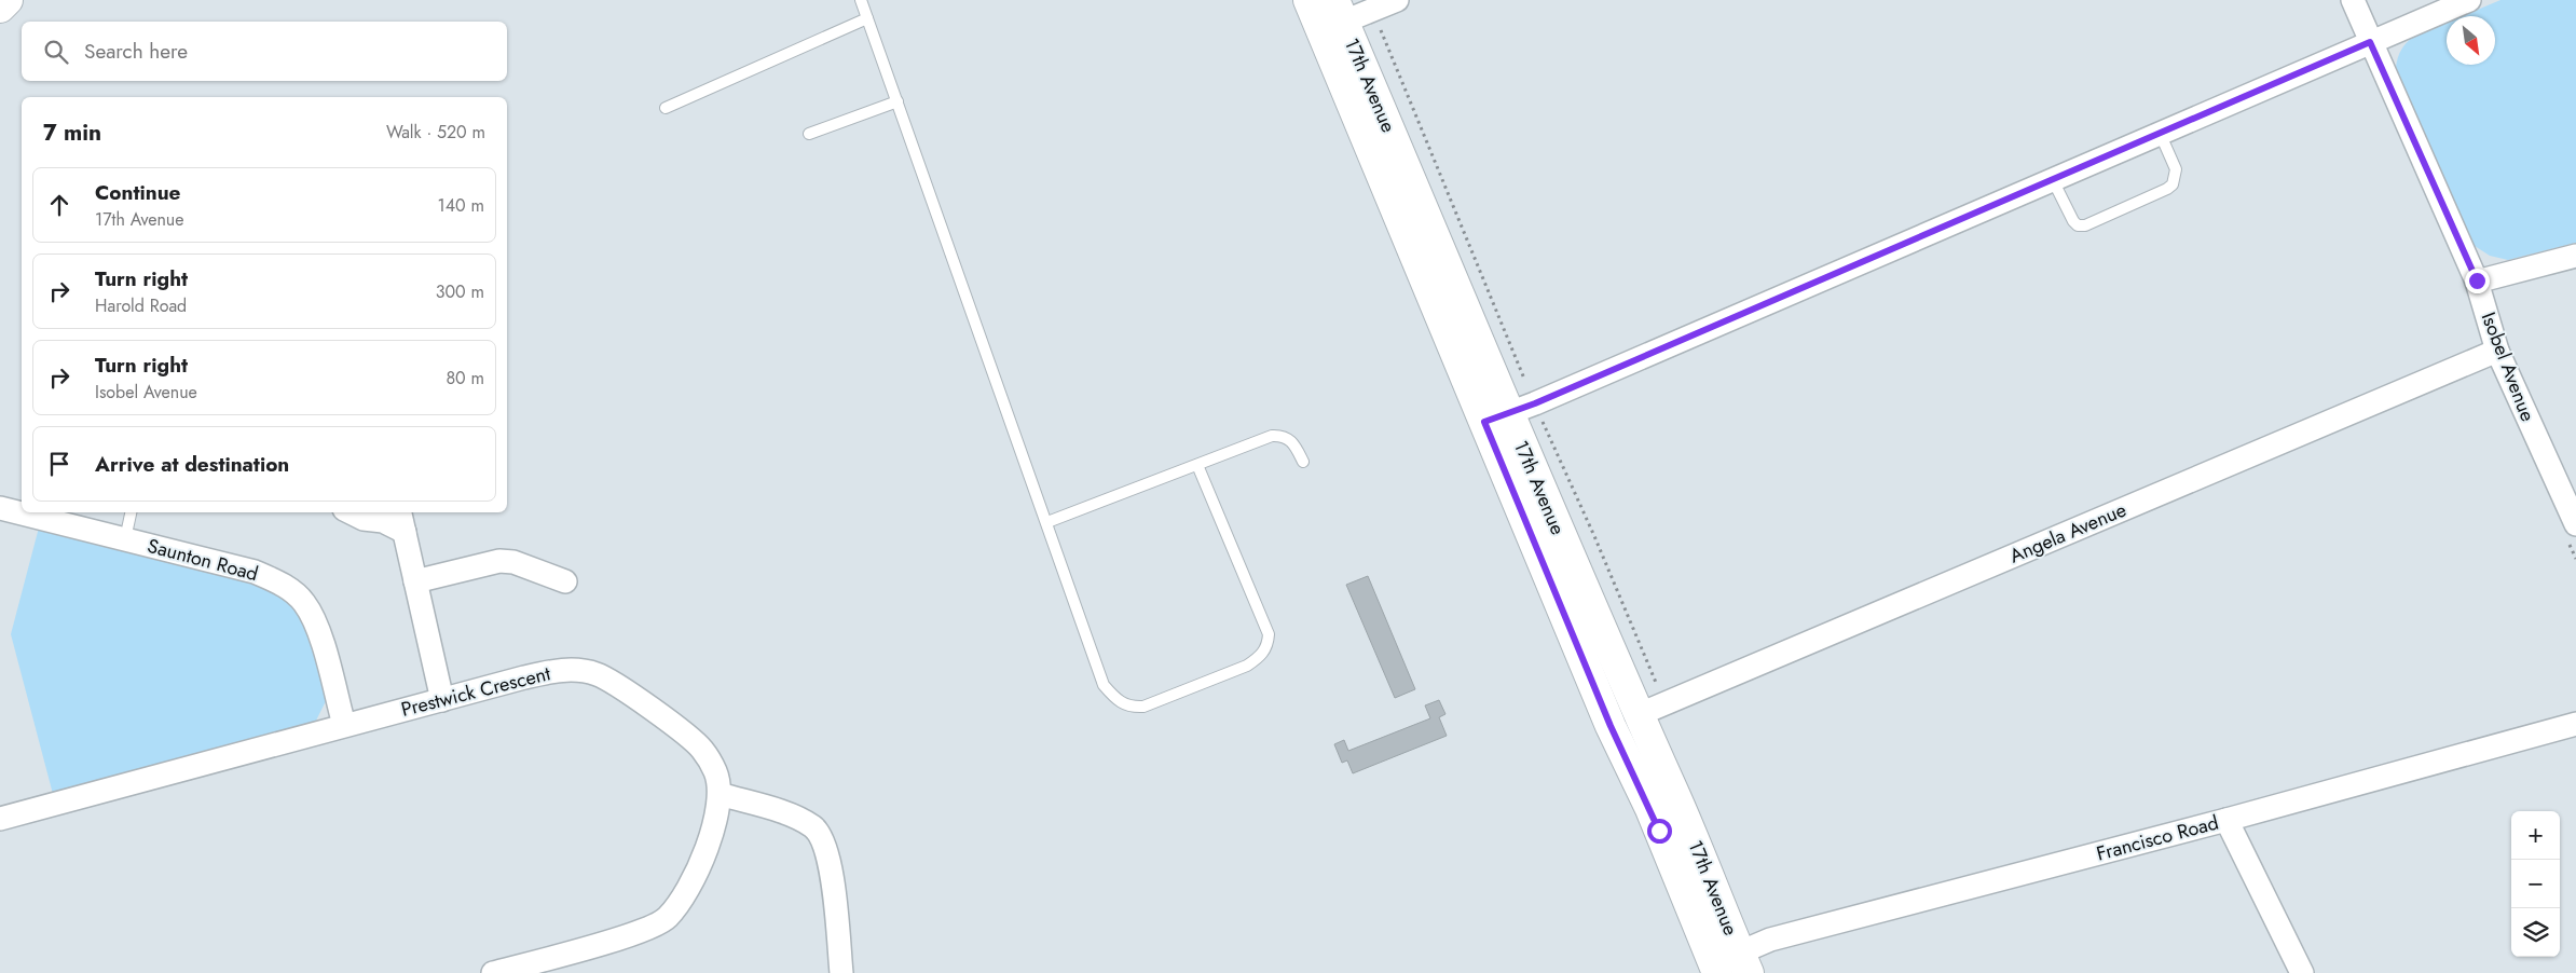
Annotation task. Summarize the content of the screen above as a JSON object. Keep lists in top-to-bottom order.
{
  "streets": {
    "main road": ["17th Avenue"],
    "street": [
      "Isobel Avenue",
      "Angela Avenue",
      "Saunton Road",
      "Prestwick Crescent",
      "Francisco Road"
    ]
  },
  "crossings": [
    ["17th Avenue", "Angela Avenue"],
    ["17th Avenue", "Francisco Road"],
    ["Isobel Avenue", "Angela Avenue"],
    ["Saunton Road", "Prestwick Crescent"]
  ],
  "north": "bottom right",
  "page": {
    "search": "Search here",
    "heading": ["7 min", "Walk · 520 m"],
    "list": [
      ["Continue", "17th Avenue", "140 m"],
      ["Turn right", "Harold Road", "300 m"],
      ["Turn right", "Isobel Avenue", "80 m"],
      "Arrive at destination"
    ],
    "map_buttons": ["+", "−"]
  }
}
